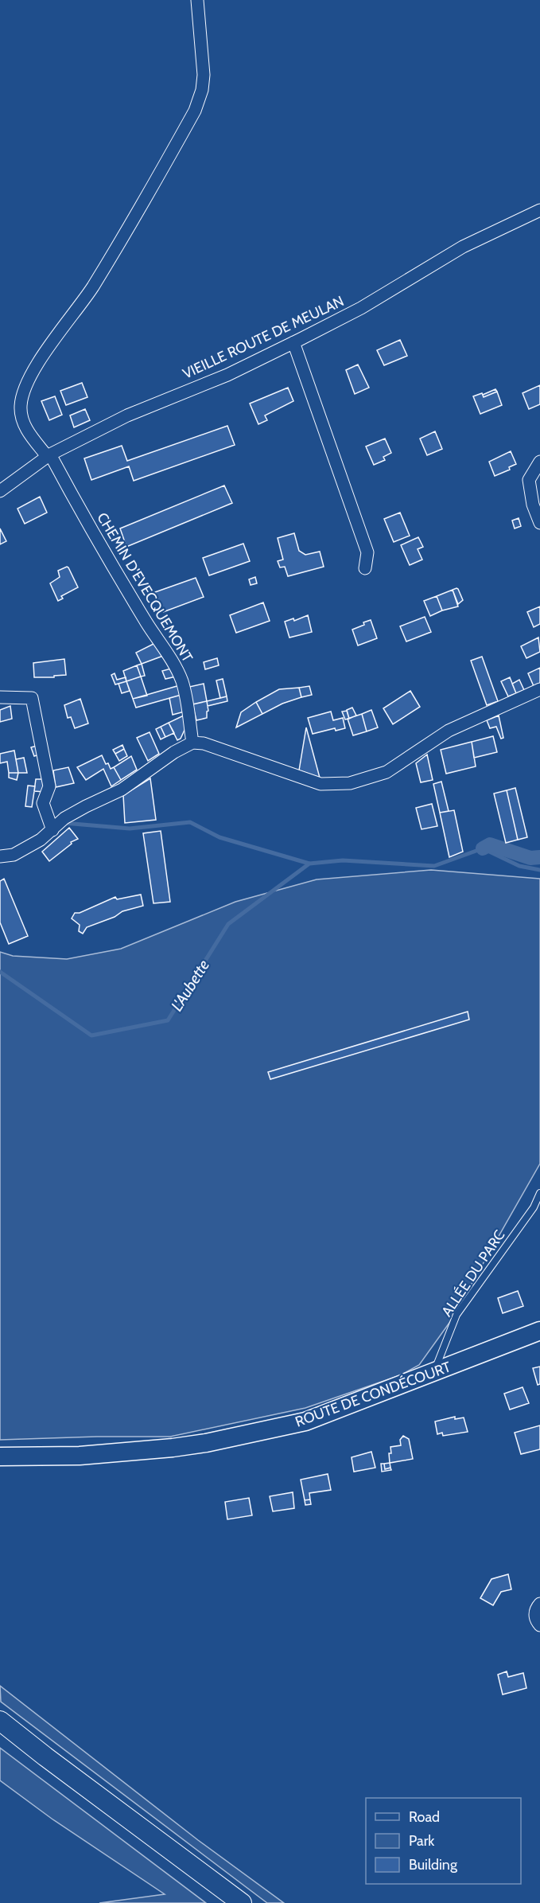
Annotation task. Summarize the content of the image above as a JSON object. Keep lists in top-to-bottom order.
{
  "streets": {
    "street": ["VIEILLE ROUTE DE MEULAN", "CHEMIN D'EVECQUEMONT", "ROUTE DE CONDÉCOURT"],
    "lane": ["ALLÉE DU PARC"]
  },
  "crossings": [
    ["VIEILLE ROUTE DE MEULAN", "CHEMIN D'EVECQUEMONT"],
    ["ALLÉE DU PARC", "ROUTE DE CONDÉCOURT"]
  ],
  "water": ["L'Aubette"],
  "legend": ["Road", "Park", "Building"]
}
